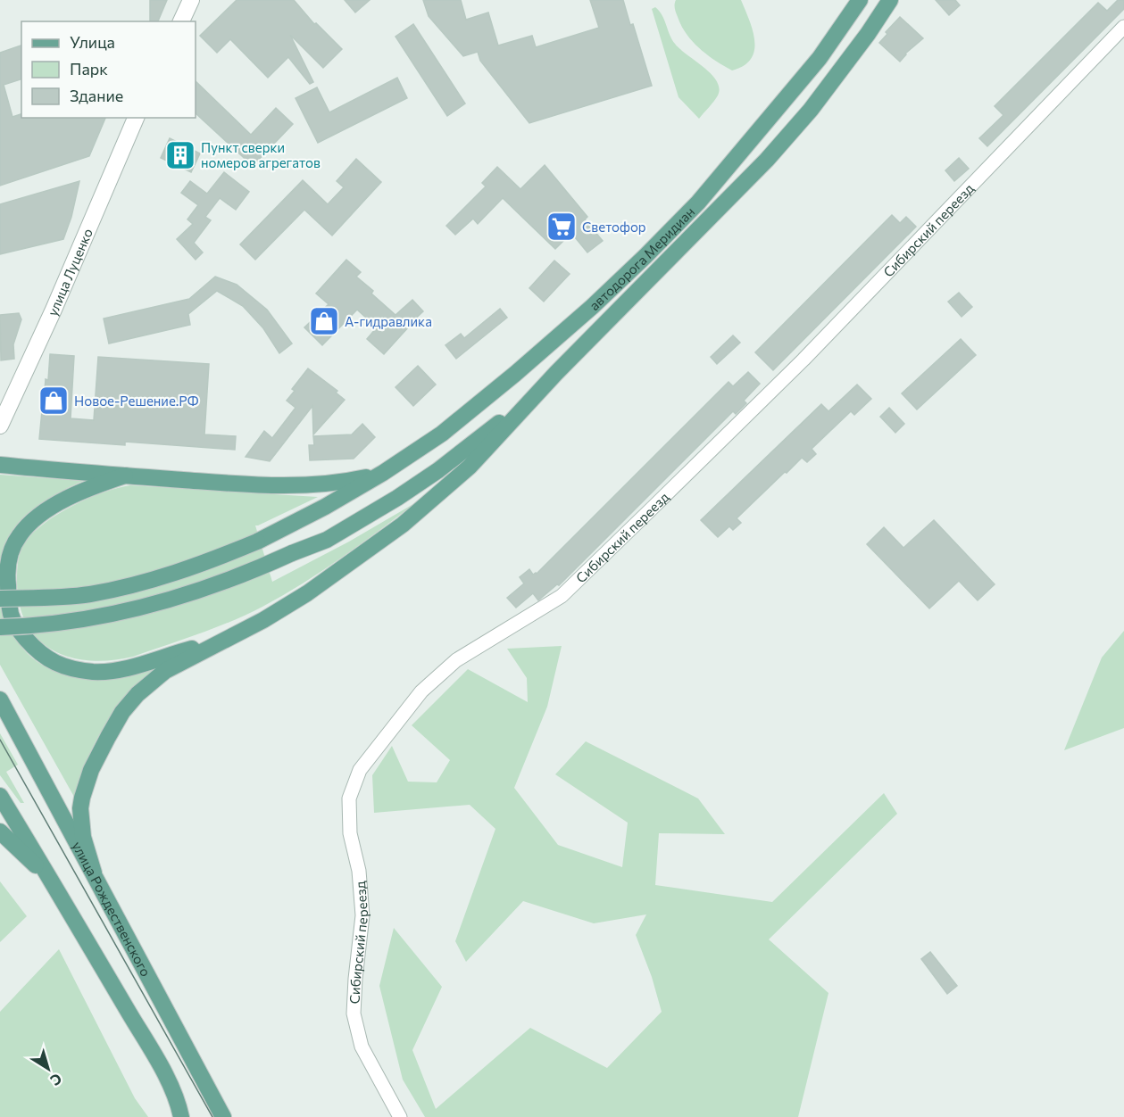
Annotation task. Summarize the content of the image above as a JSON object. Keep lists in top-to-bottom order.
{
  "streets": {
    "main road": ["автодорога Меридиан", "улица Рождественского"],
    "street": ["Сибирский переезд", "улица Луценко"]
  },
  "places": {
    "building": ["Пункт сверки номеров агрегатов"],
    "supermarket": ["Светофор"],
    "shop": ["А-гидравлика", "Новое-Решение.РФ"]
  },
  "legend": ["Улица", "Парк", "Здание"],
  "north": "bottom right"
}
